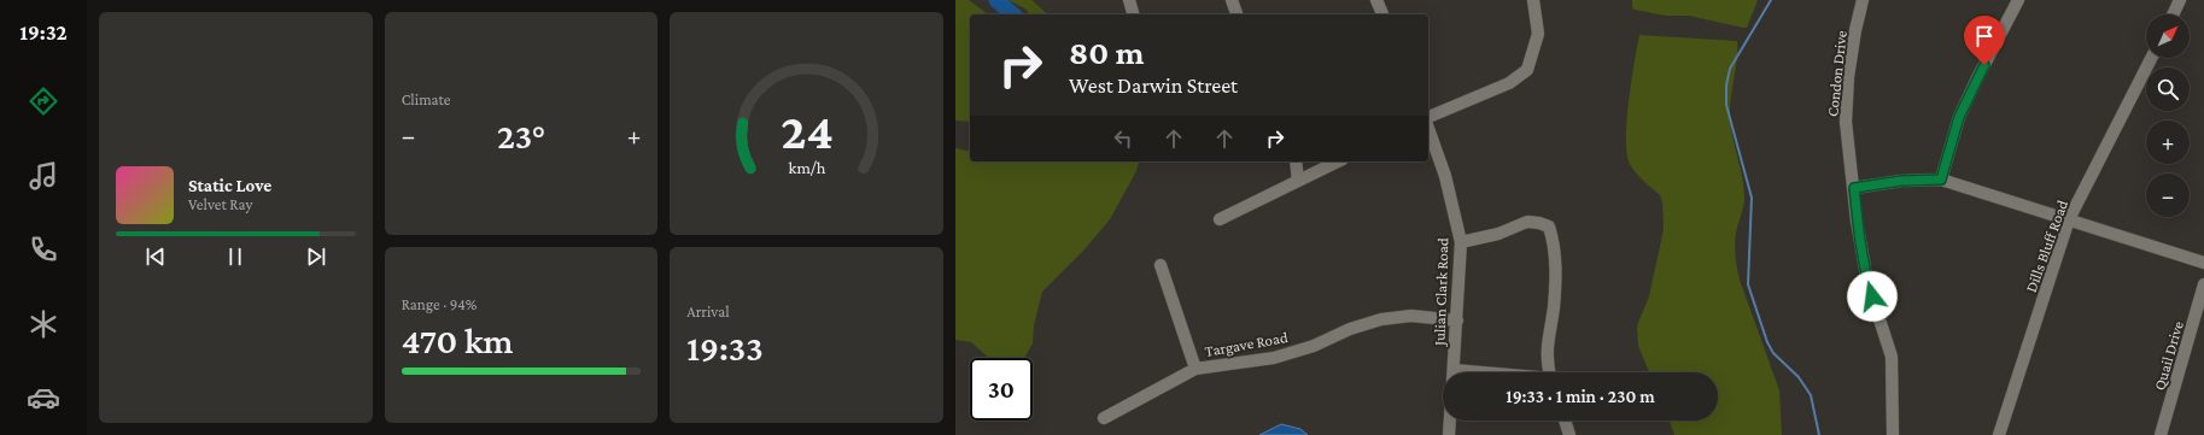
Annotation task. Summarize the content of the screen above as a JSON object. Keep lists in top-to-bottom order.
{
  "streets": {
    "street": [
      "Condon Drive",
      "Dills Bluff Road",
      "Julian Clark Road",
      "Targave Road",
      "Quail Drive"
    ]
  },
  "crossings": [
    ["Julian Clark Road", "Targave Road"]
  ],
  "north": "top right",
  "page": {
    "tabs": "19:32",
    "tile": [
      "Climate",
      ["Range · 94%", "470 km"],
      ["Arrival", "19:33"]
    ],
    "map_buttons": ["+", "−"],
    "turn": ["80 m", "West Darwin Street"],
    "heat": ["−", "23°", "+"],
    "song": ["Static Love", "Velvet Ray"],
    "limit": "30",
    "trip": "19:33 · 1 min · 230 m",
    "gauge": ["24", "km/h"]
  }
}
